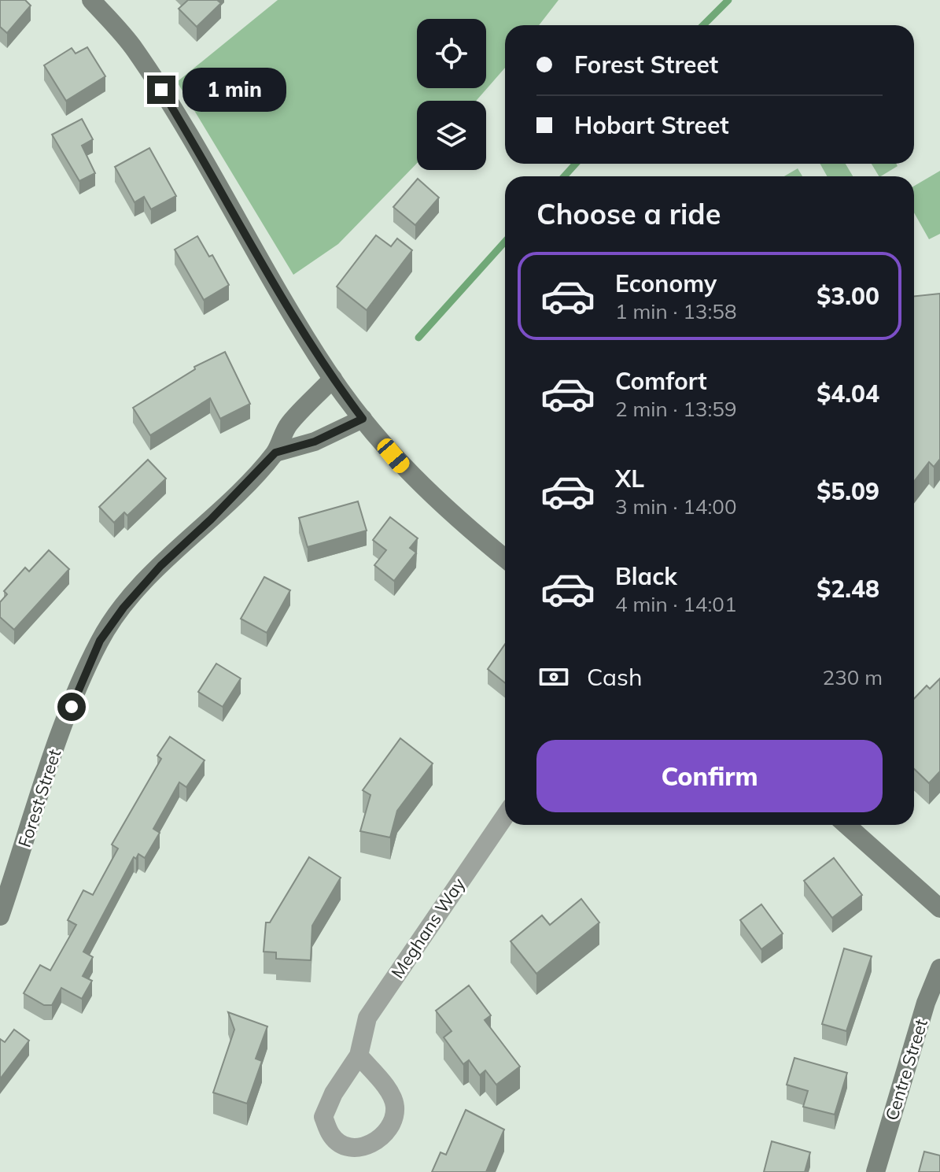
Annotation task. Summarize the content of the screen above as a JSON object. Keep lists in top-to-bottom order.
{
  "streets": {
    "main road": ["Forest Street", "Centre Street"],
    "street": ["Meghans Way"]
  },
  "page": {
    "banner": ["Forest Street", "Hobart Street"],
    "bubble": "1 min",
    "heading": "Choose a ride",
    "list": [
      {
        "name": "Economy",
        "note": "1 min · 13:58",
        "value": "$3.00"
      },
      {
        "name": "Comfort",
        "note": "2 min · 13:59",
        "value": "$4.04"
      },
      {
        "name": "XL",
        "note": "3 min · 14:00",
        "value": "$5.09"
      },
      {
        "name": "Black",
        "note": "4 min · 14:01",
        "value": "$2.48"
      }
    ],
    "pay": ["Cash", "230 m"],
    "buttons": "Confirm"
  }
}
